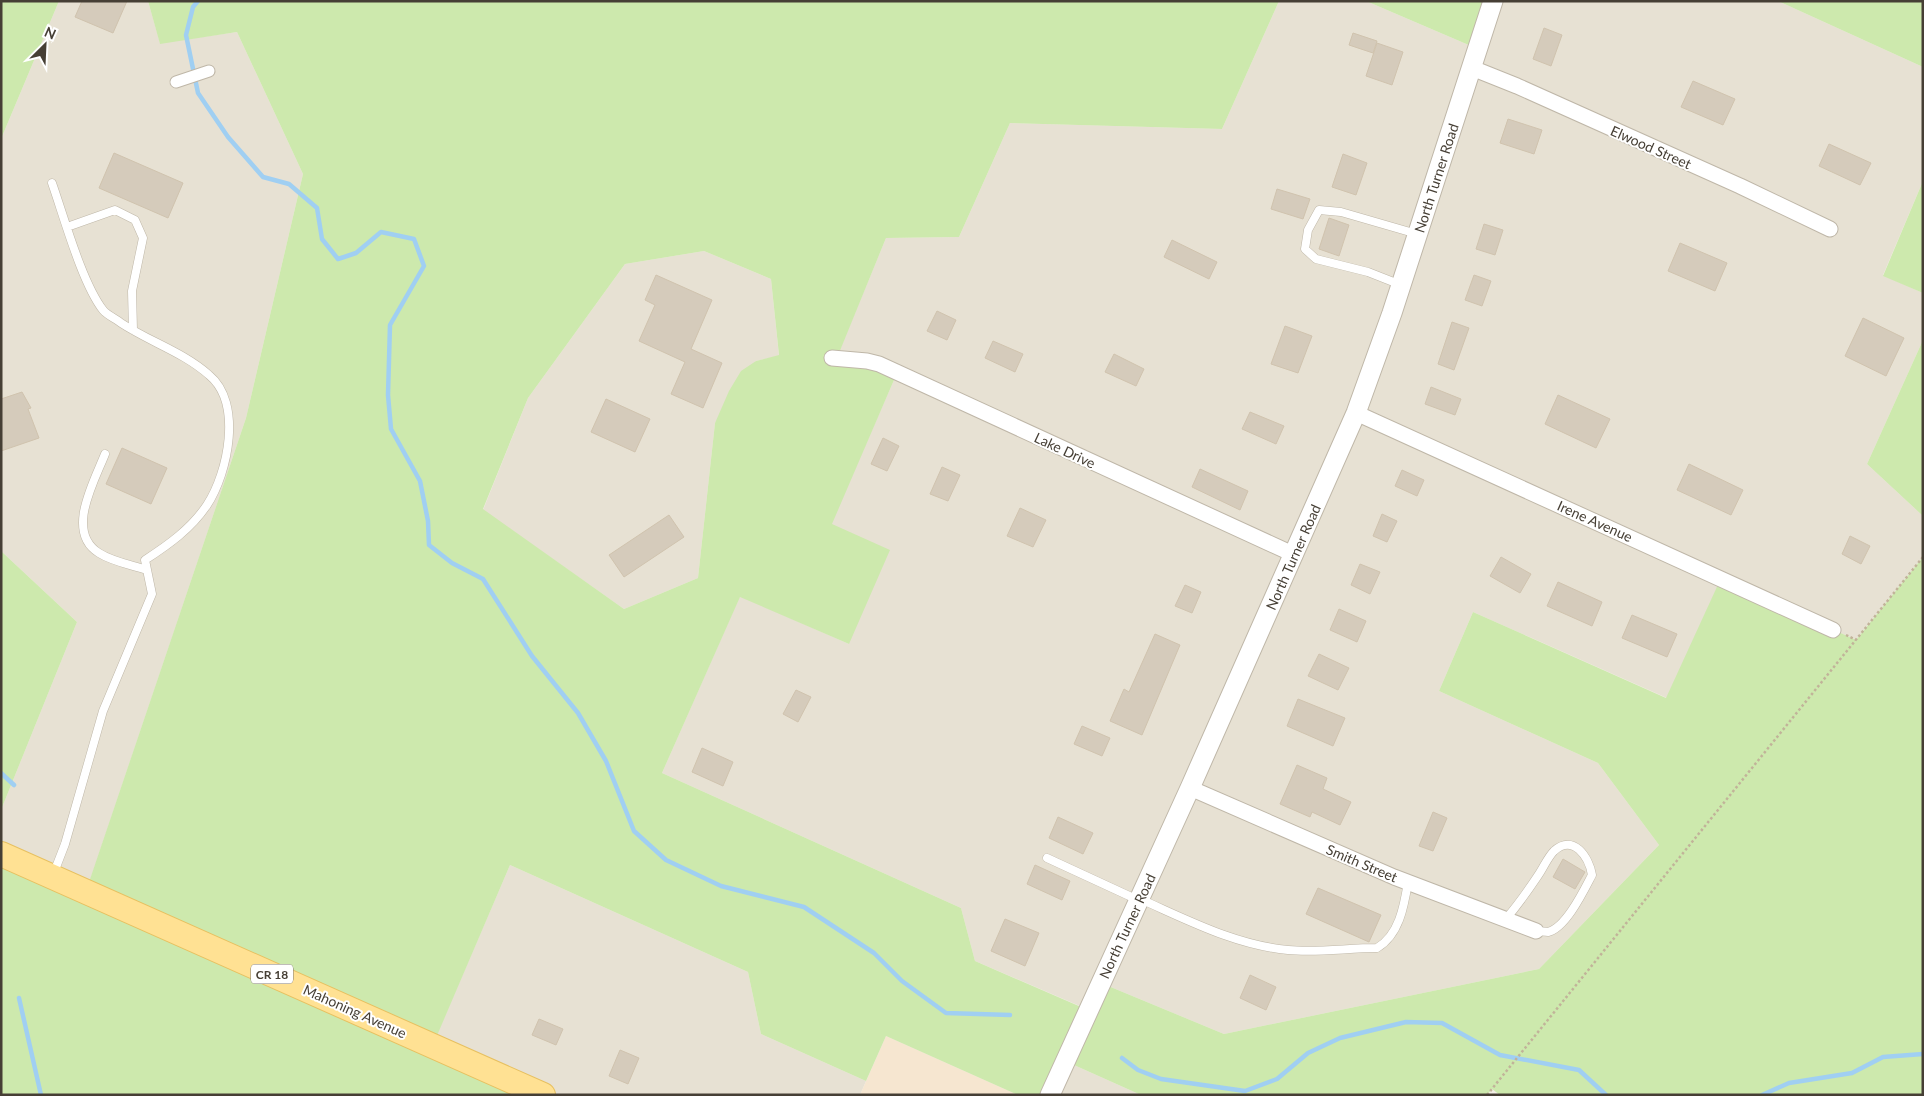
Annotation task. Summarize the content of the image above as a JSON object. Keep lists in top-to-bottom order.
{
  "streets": {
    "main road": ["CR 18", "Mahoning Avenue"],
    "street": [
      "Elwood Street",
      "North Turner Road",
      "Lake Drive",
      "Irene Avenue",
      "Smith Street"
    ]
  },
  "crossings": [
    ["Elwood Street", "North Turner Road"],
    ["North Turner Road", "Lake Drive"],
    ["North Turner Road", "Irene Avenue"],
    ["North Turner Road", "Smith Street"]
  ],
  "north": "top right"
}
